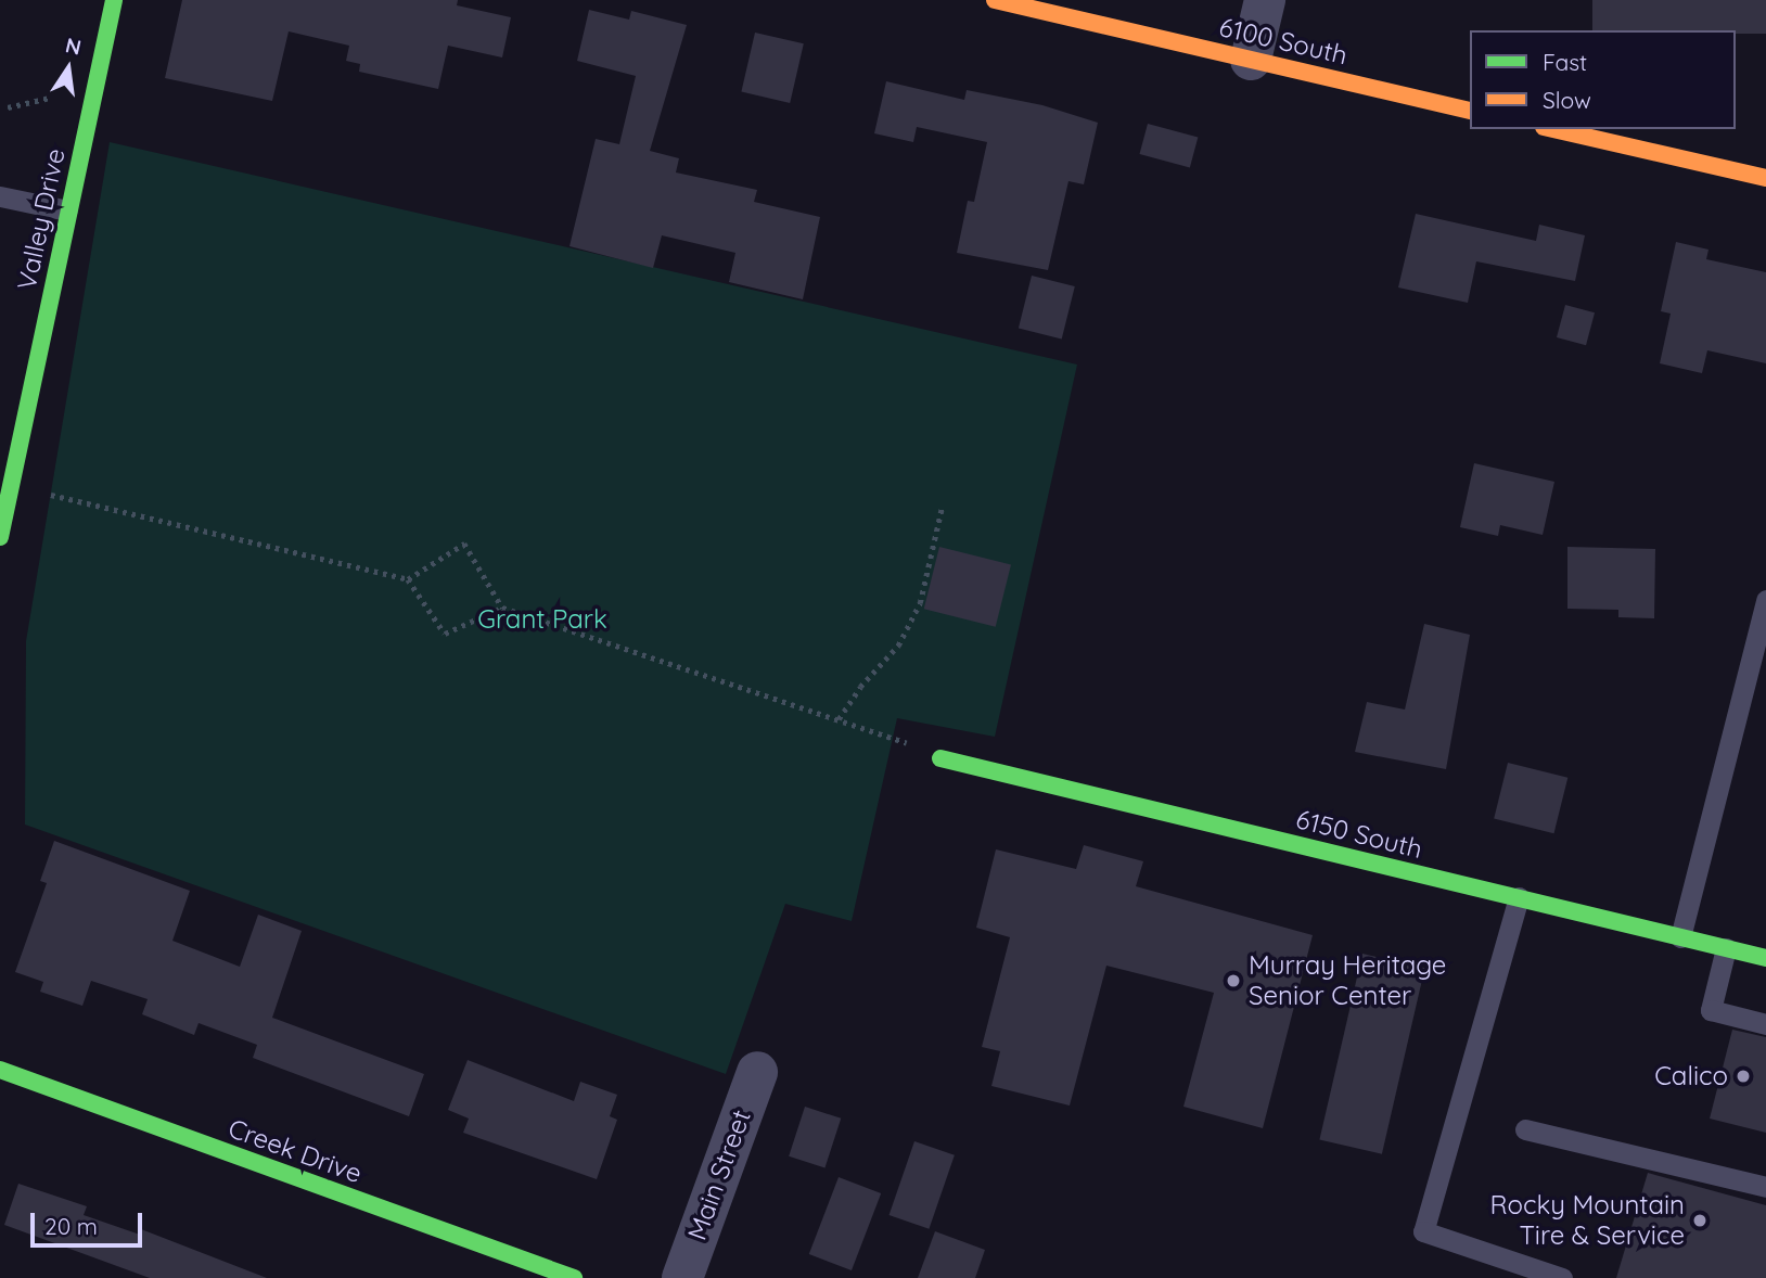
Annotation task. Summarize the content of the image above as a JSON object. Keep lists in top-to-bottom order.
{
  "streets": {
    "street": [
      "6100 South",
      "Valley Drive",
      "6150 South",
      "Creek Drive",
      "Main Street"
    ]
  },
  "parks": ["Grant Park"],
  "places": ["Murray Heritage Senior Center", "Calico", "Rocky Mountain Tire & Service"],
  "legend": ["Fast", "Slow"],
  "scale_bar": "20 m",
  "north": "top"
}
